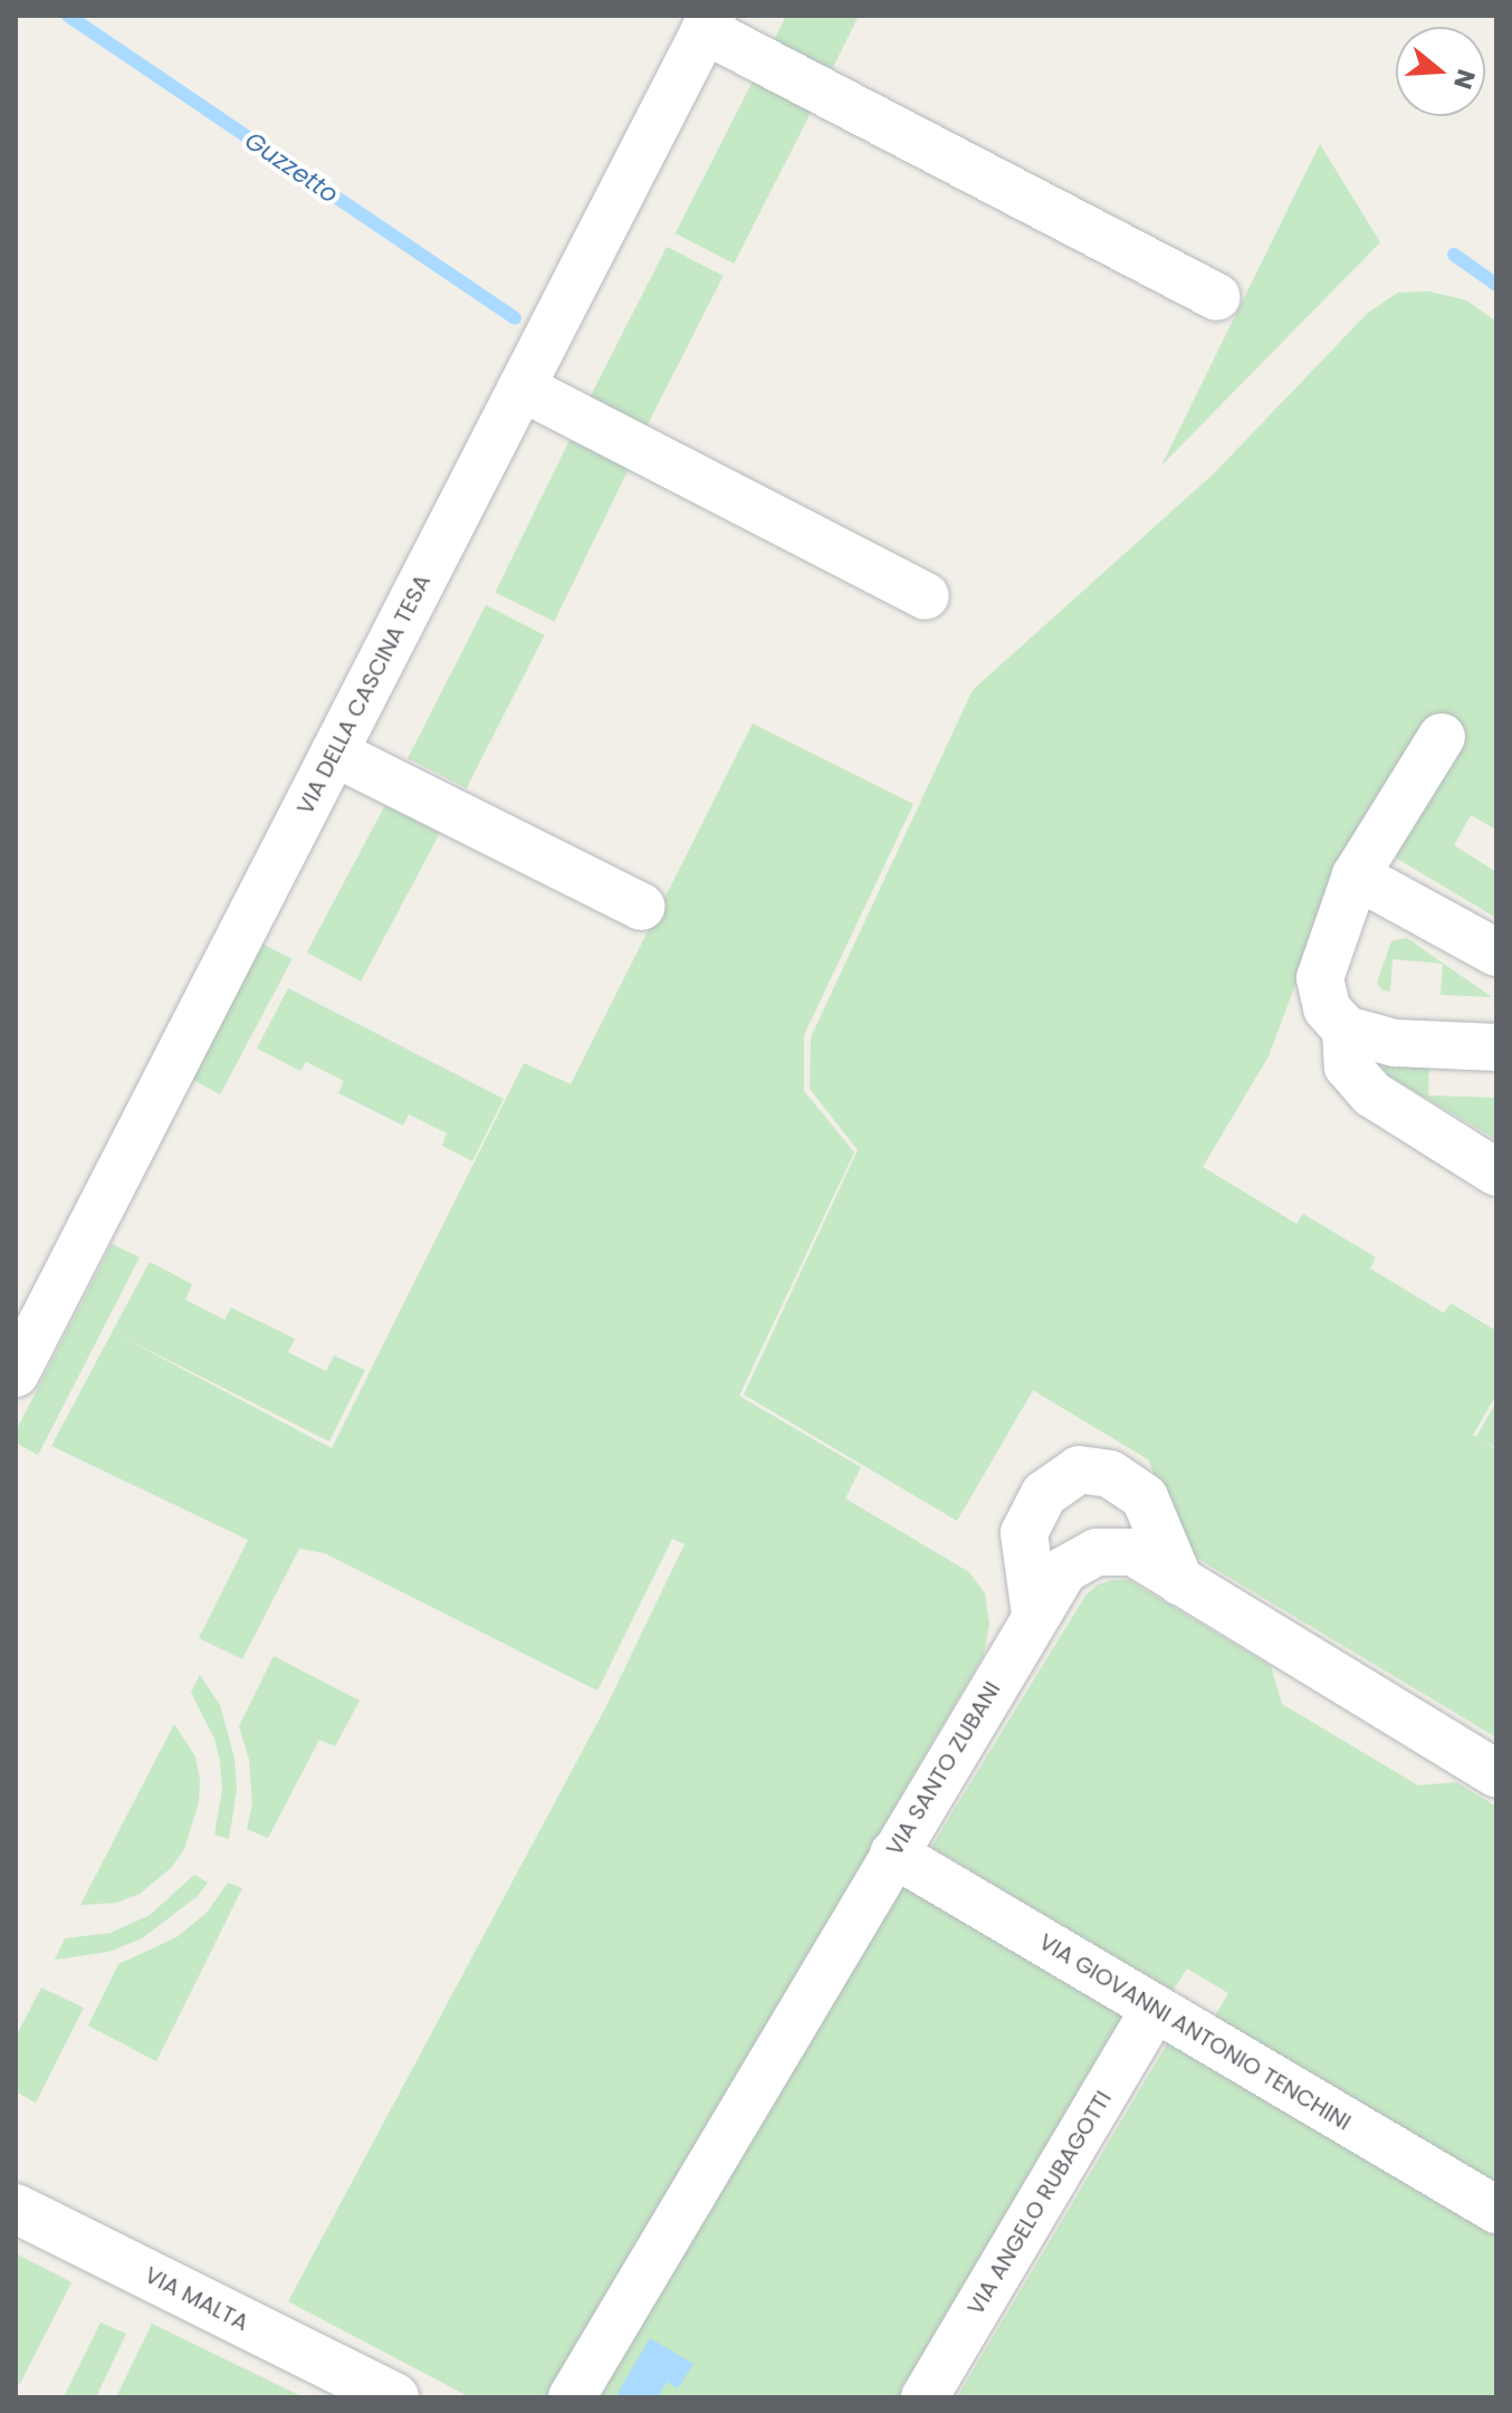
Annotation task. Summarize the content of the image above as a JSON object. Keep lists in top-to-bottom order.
{
  "streets": {
    "street": [
      "VIA DELLA CASCINA TESA",
      "VIA SANTO ZUBANI",
      "VIA GIOVANNI ANTONIO TENCHINI",
      "VIA ANGELO RUBAGOTTI",
      "VIA MALTA"
    ]
  },
  "crossings": [
    ["VIA SANTO ZUBANI", "VIA GIOVANNI ANTONIO TENCHINI"],
    ["VIA GIOVANNI ANTONIO TENCHINI", "VIA ANGELO RUBAGOTTI"]
  ],
  "water": ["Guzzetto"],
  "north": "right"
}
